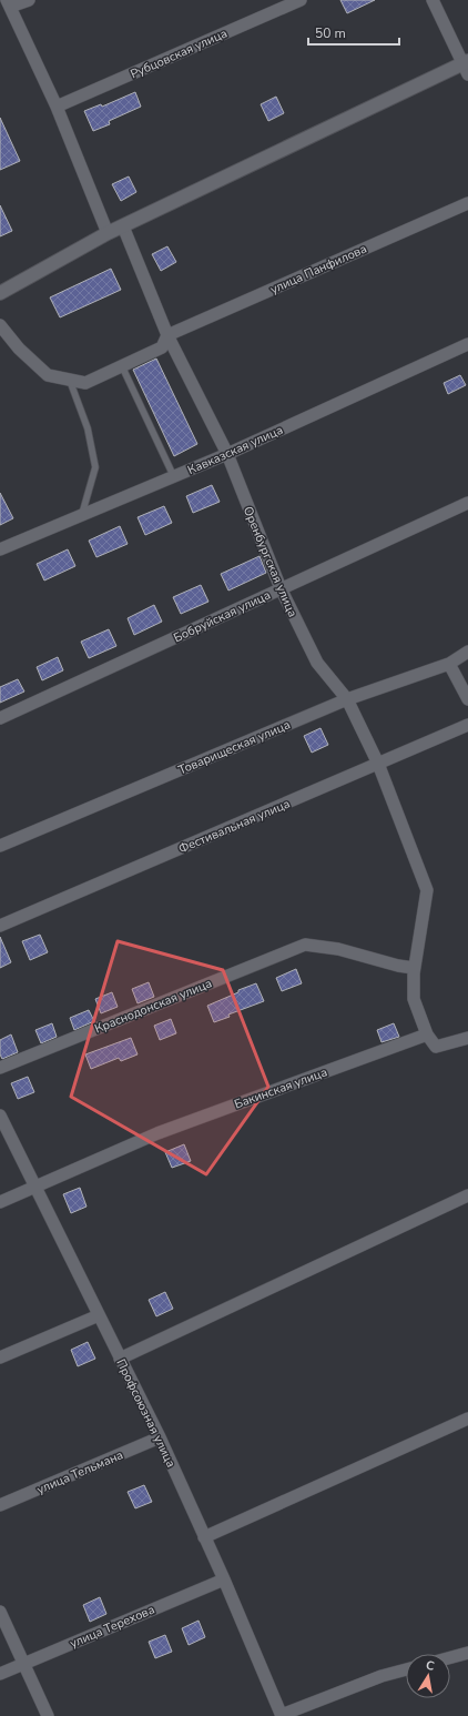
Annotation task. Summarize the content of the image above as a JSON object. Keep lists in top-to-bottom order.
{
  "streets": {
    "street": [
      "Рубцовская улица",
      "улица Панфилова",
      "Кавказская улица",
      "Оренбургская улица",
      "Бобруйская улица",
      "Товарищеская улица",
      "Фестивальная улица",
      "Краснодонская улица",
      "Бакинская улица",
      "Профсоюзная улица",
      "улица Тельмана",
      "улица Терехова"
    ]
  },
  "crossings": [
    ["улица Панфилова", "Оренбургская улица"],
    ["Кавказская улица", "Оренбургская улица"],
    ["Оренбургская улица", "Бобруйская улица"],
    ["Оренбургская улица", "Товарищеская улица"],
    ["Оренбургская улица", "Фестивальная улица"],
    ["Оренбургская улица", "Краснодонская улица"],
    ["Бакинская улица", "Профсоюзная улица"],
    ["Профсоюзная улица", "улица Тельмана"],
    ["Профсоюзная улица", "улица Терехова"]
  ],
  "scale_bar": "50 m",
  "north": "top"
}
